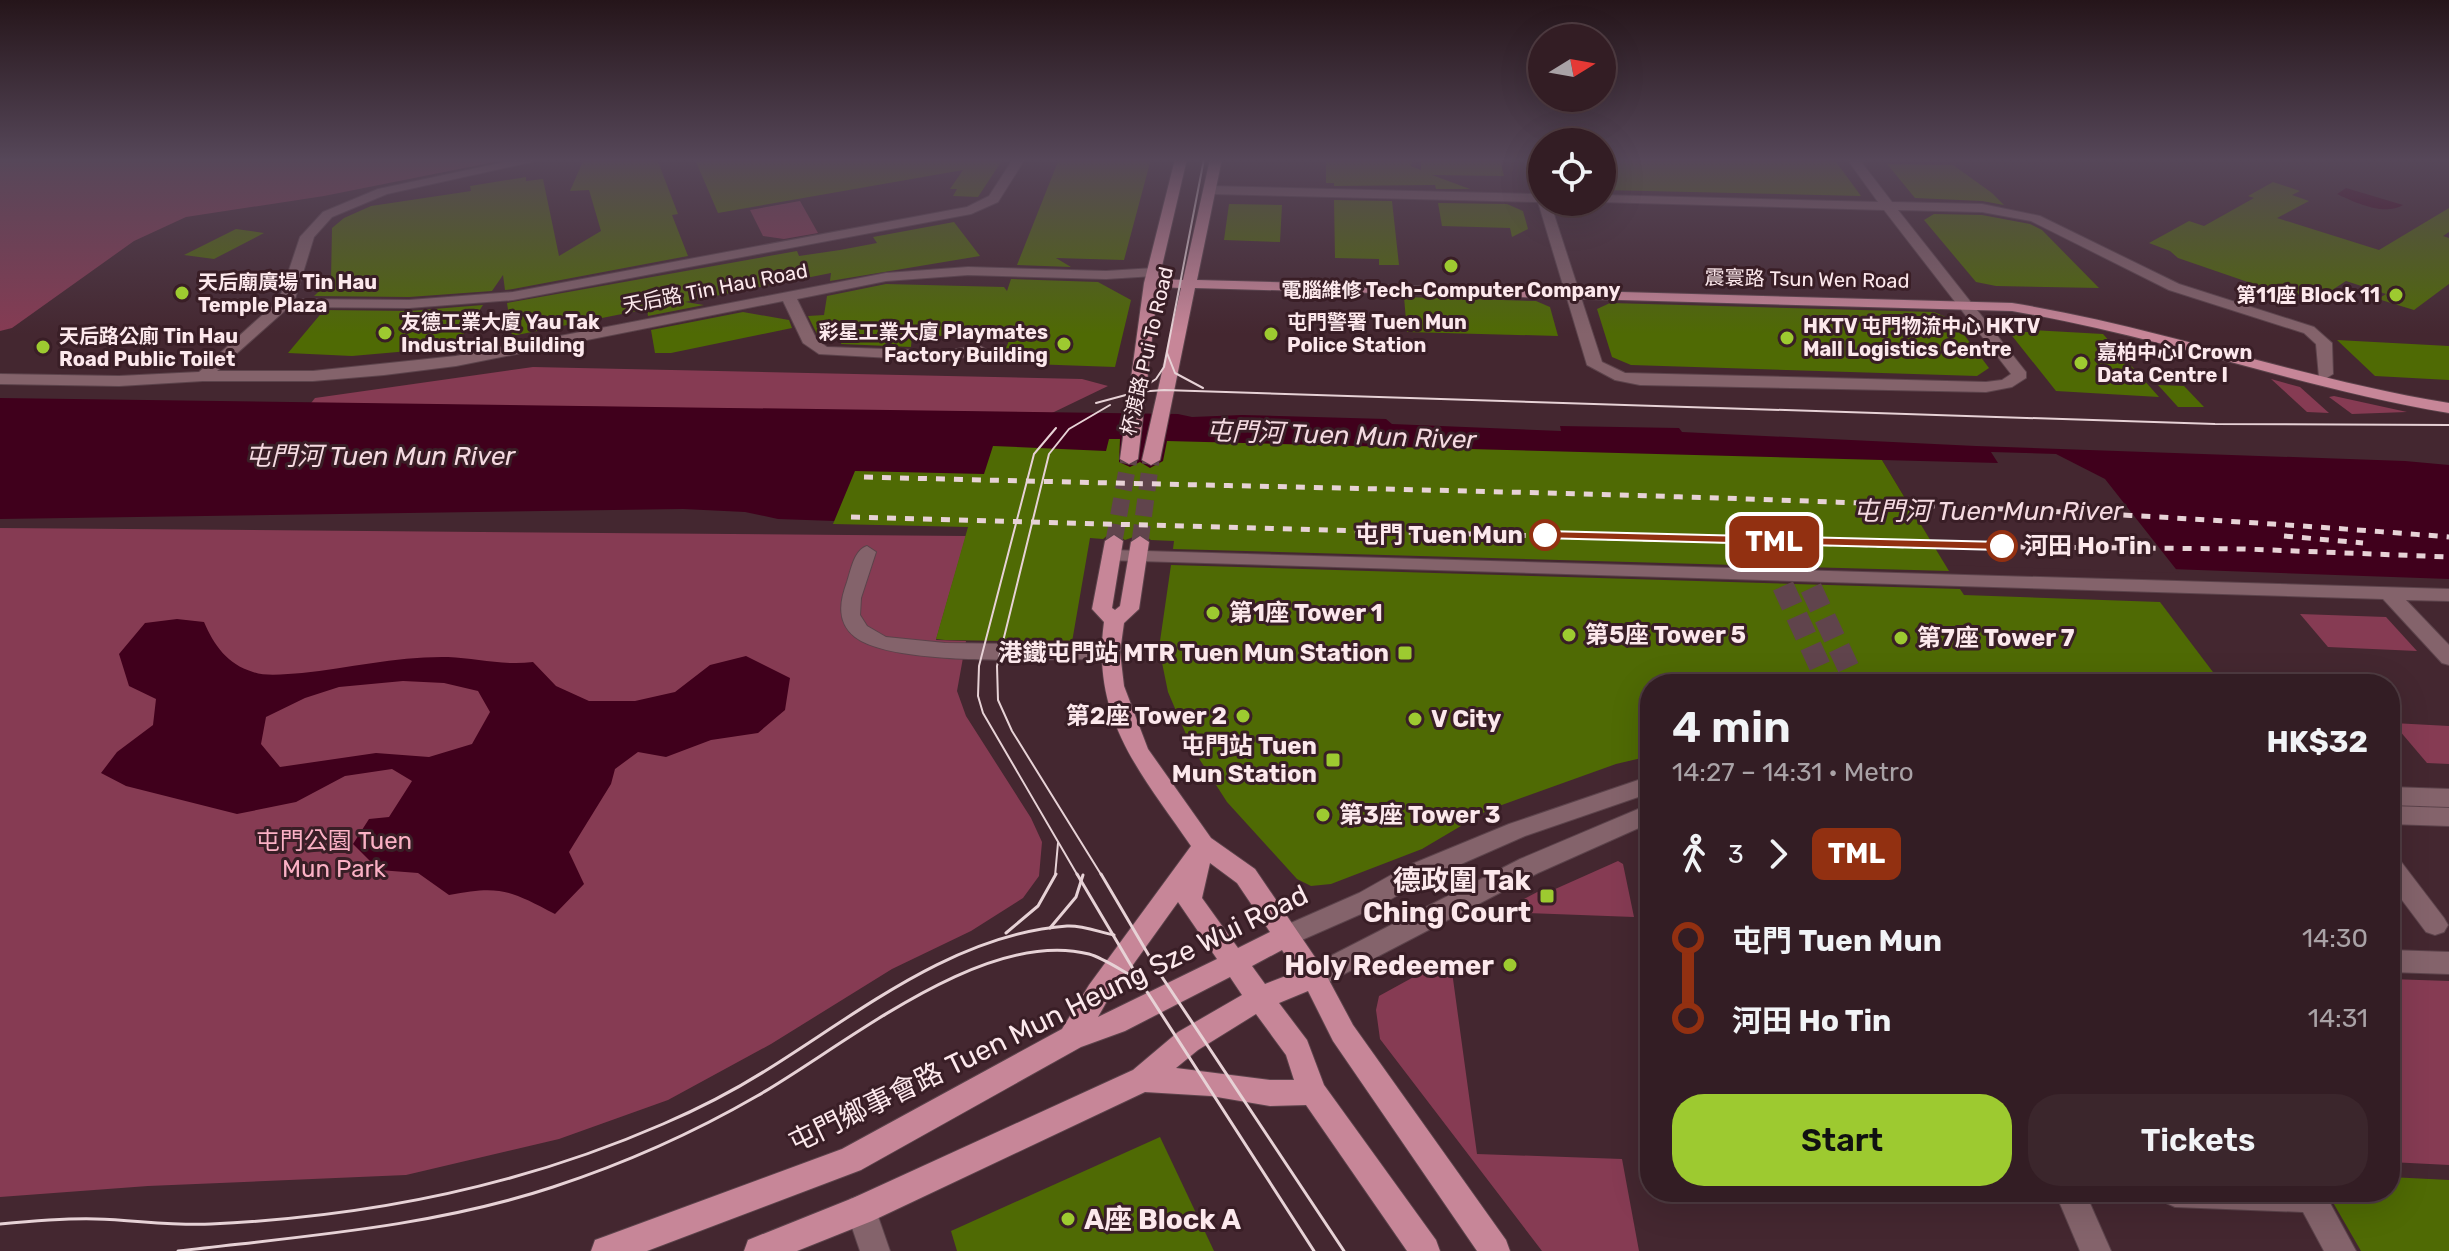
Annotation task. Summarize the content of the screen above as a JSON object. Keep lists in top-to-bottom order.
{
  "streets": {
    "main road": ["震寰路 Tsun Wen Road", "杯渡路 Pui To Road", "屯門鄉事會路 Tuen Mun Heung Sze Wui Road"],
    "street": ["天后路 Tin Hau Road"]
  },
  "crossings": [
    ["震寰路 Tsun Wen Road", "天后路 Tin Hau Road"],
    ["震寰路 Tsun Wen Road", "杯渡路 Pui To Road"],
    ["天后路 Tin Hau Road", "杯渡路 Pui To Road"]
  ],
  "water": ["屯門河 Tuen Mun River"],
  "parks": ["屯門公園 Tuen Mun Park"],
  "places": {
    "other": [
      "電腦維修 Tech-Computer Company",
      "天后廟廣場 Tin Hau Temple Plaza",
      "第11座 Block 11",
      "友德工業大廈 Yau Tak Industrial Building",
      "屯門警署 Tuen Mun Police Station",
      "HKTV 屯門物流中心 HKTV Mall Logistics Centre",
      "彩星工業大廈 Playmates Factory Building",
      "天后路公廁 Tin Hau Road Public Toilet",
      "嘉柏中心I Crown Data Centre I",
      "屯門 Tuen Mun",
      "河田 Ho Tin",
      "第1座 Tower 1",
      "第5座 Tower 5",
      "第7座 Tower 7",
      "第2座 Tower 2",
      "V City",
      "第3座 Tower 3",
      "Holy Redeemer",
      "A座 Block A"
    ],
    "transit": ["港鐵屯門站 MTR Tuen Mun Station", "屯門站 Tuen Mun Station", "德政圍 Tak Ching Court"]
  },
  "lines": ["metro line TML"],
  "north": "right",
  "page": {
    "on_map": "TML",
    "heading": ["4 min", "14:27 – 14:31 · Metro", "HK$32"],
    "legs": ["3", "TML"],
    "list": [
      {
        "name": "屯門 Tuen Mun",
        "value": "14:30"
      },
      {
        "name": "河田 Ho Tin",
        "value": "14:31"
      }
    ],
    "buttons": ["Start", "Tickets"]
  }
}
